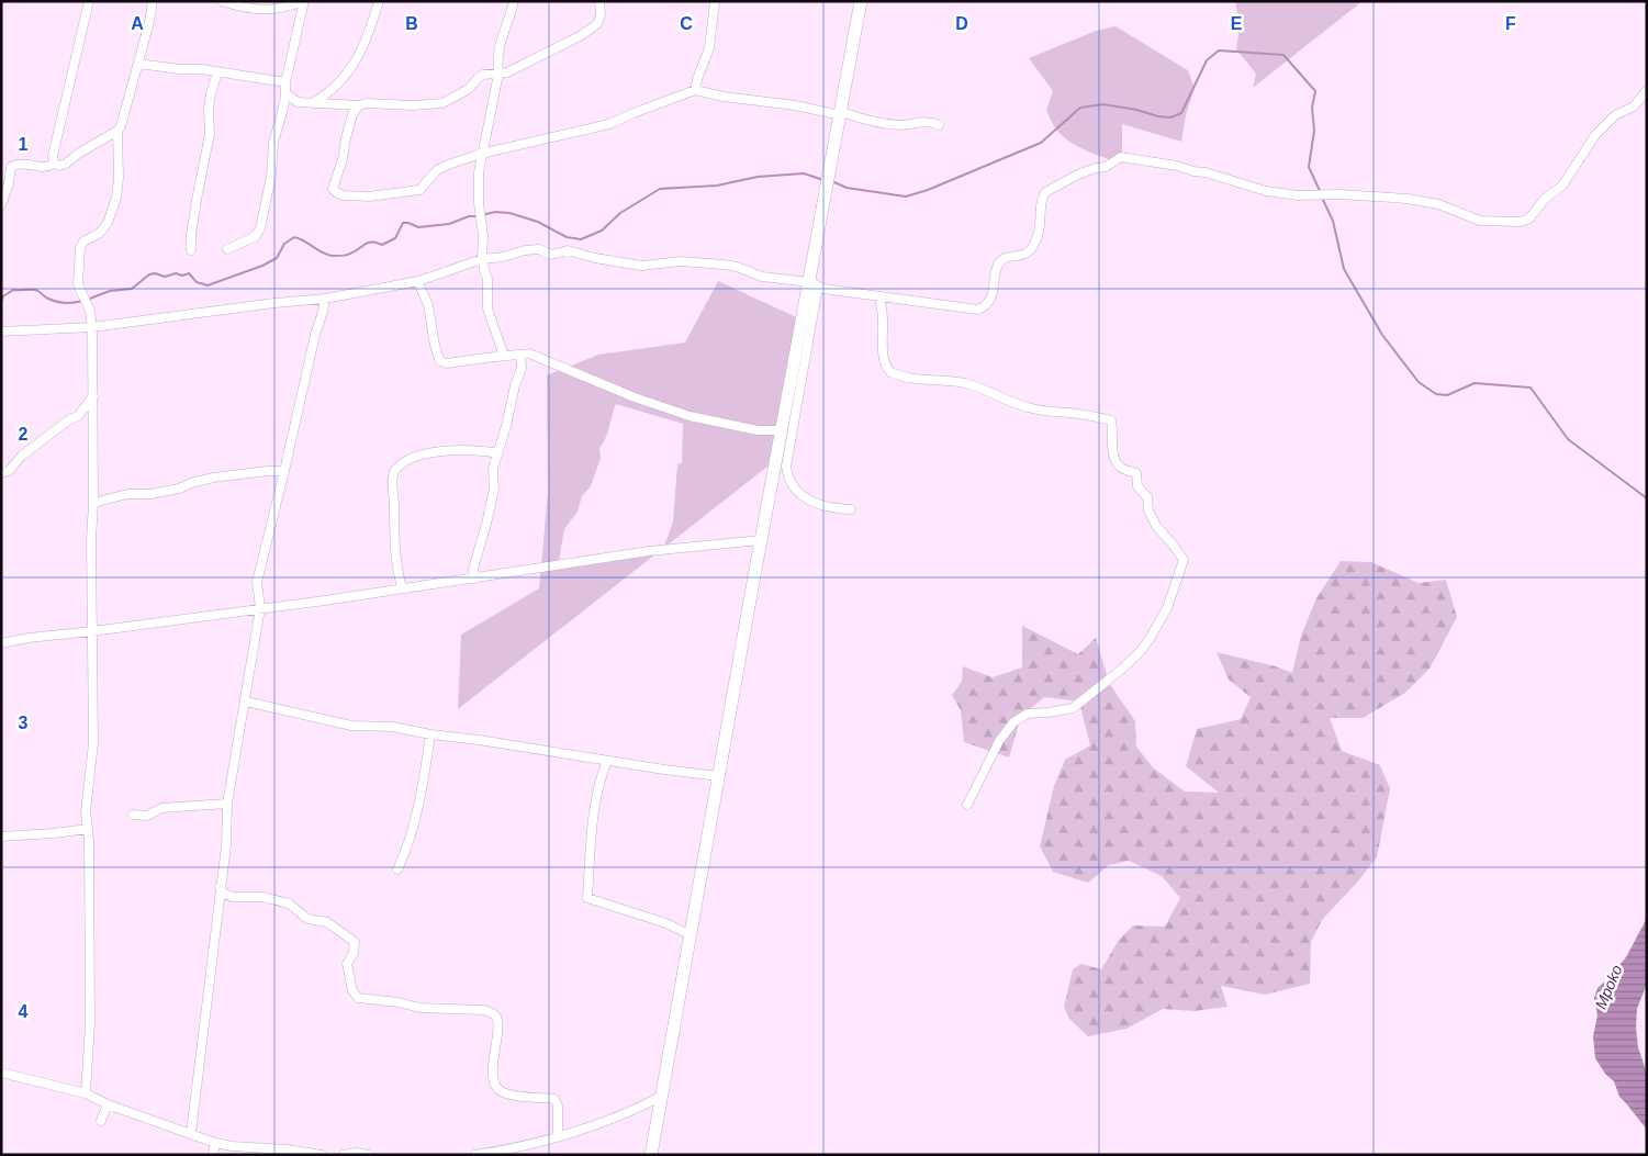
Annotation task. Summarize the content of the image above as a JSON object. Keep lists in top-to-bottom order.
{
  "water": ["Mpoko"],
  "grid": {
    "columns": [
      "A",
      "B",
      "C",
      "D",
      "E",
      "F"
    ],
    "rows": [
      "1",
      "2",
      "3",
      "4"
    ]
  }
}
